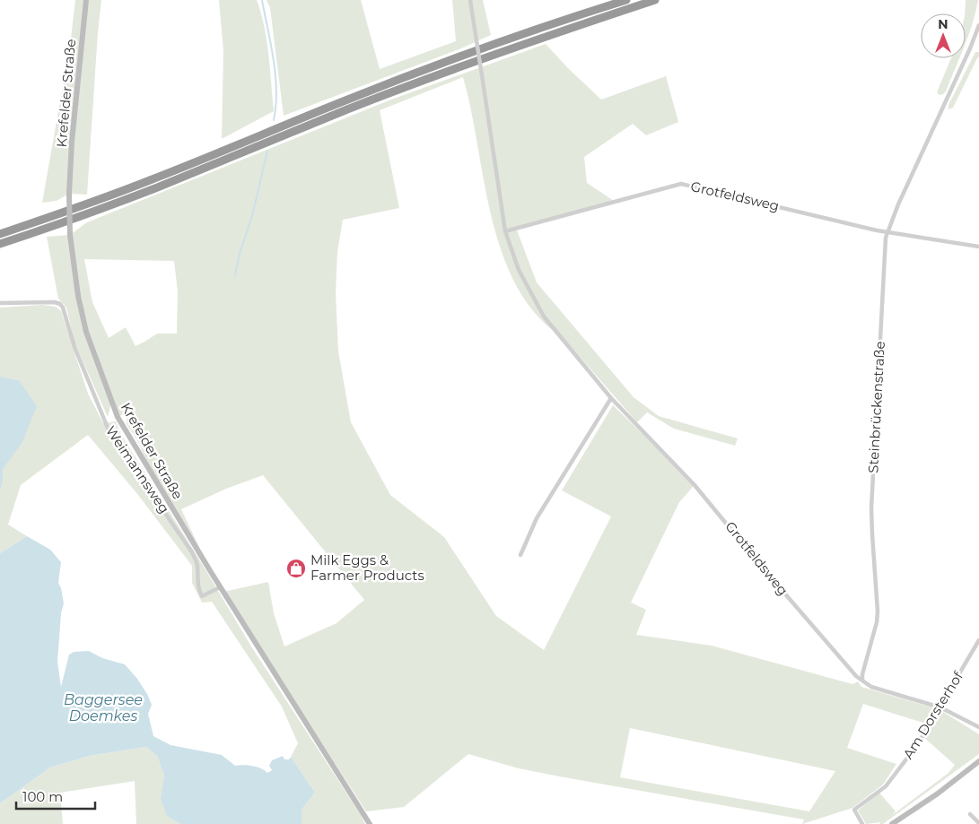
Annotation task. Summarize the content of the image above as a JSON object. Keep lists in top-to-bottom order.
{
  "streets": {
    "main road": ["Krefelder Straße"],
    "street": [
      "Grotfeldsweg",
      "Steinbrückenstraße",
      "Weimannsweg",
      "Am Dorsterhof"
    ]
  },
  "crossings": [
    ["Krefelder Straße", "Weimannsweg"],
    ["Grotfeldsweg", "Steinbrückenstraße"]
  ],
  "water": ["Baggersee Doemkes"],
  "places": {
    "shop": ["Milk Eggs & Farmer Products"]
  },
  "scale_bar": "100 m",
  "north": "top"
}
